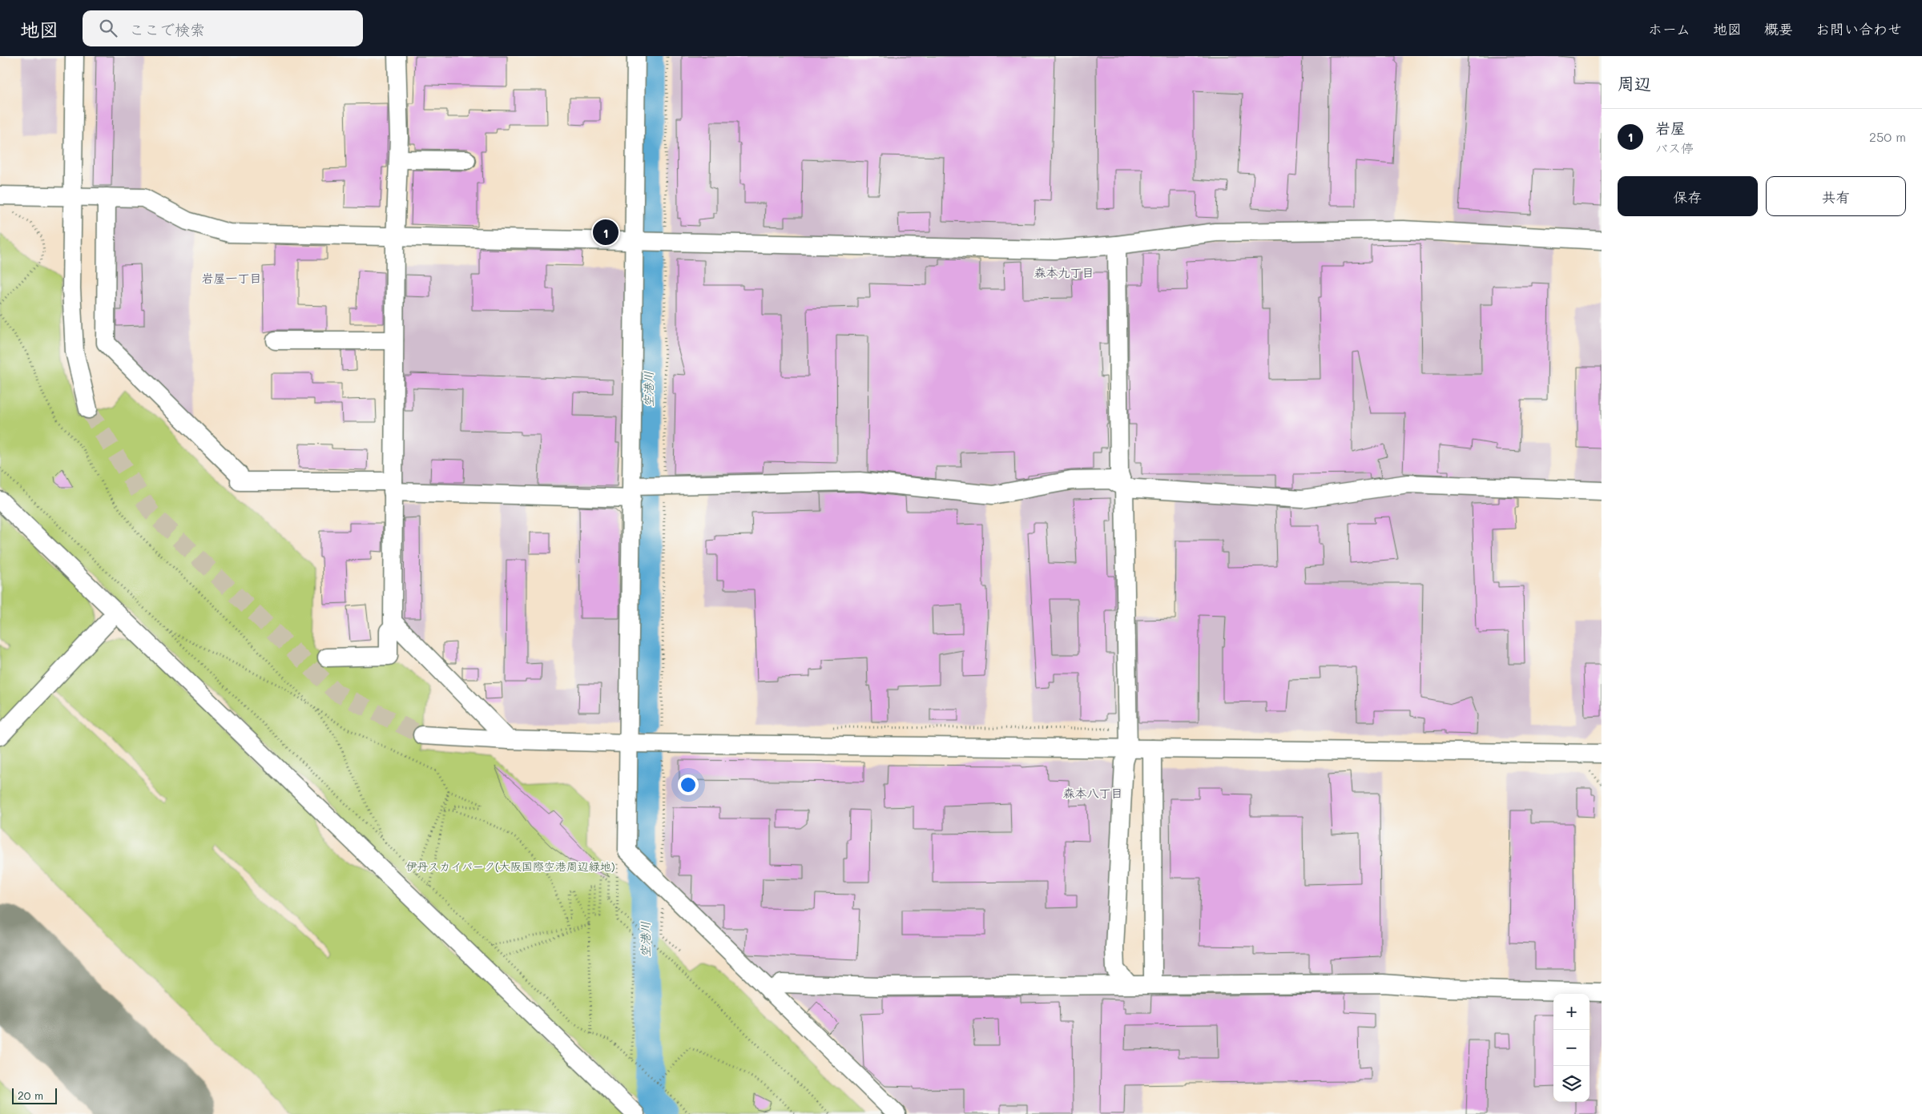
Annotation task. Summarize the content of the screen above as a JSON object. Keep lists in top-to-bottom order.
{
  "districts": ["森本九丁目", "岩屋一丁目", "森本八丁目"],
  "water": ["空港川"],
  "parks": ["伊丹スカイパーク(大阪国際空港周辺緑地)"],
  "scale_bar": "20 m",
  "page": {
    "header": "地図",
    "search": "ここで検索",
    "nav": [
      "ホーム",
      "地図",
      "概要",
      "お問い合わせ"
    ],
    "heading": "周辺",
    "list": [
      {
        "mark": "1",
        "name": "岩屋",
        "note": "バス停",
        "value": "250 m"
      }
    ],
    "buttons": ["保存", "共有"],
    "pins": "1",
    "map_buttons": ["+", "−"],
    "scale": "20 m"
  }
}
